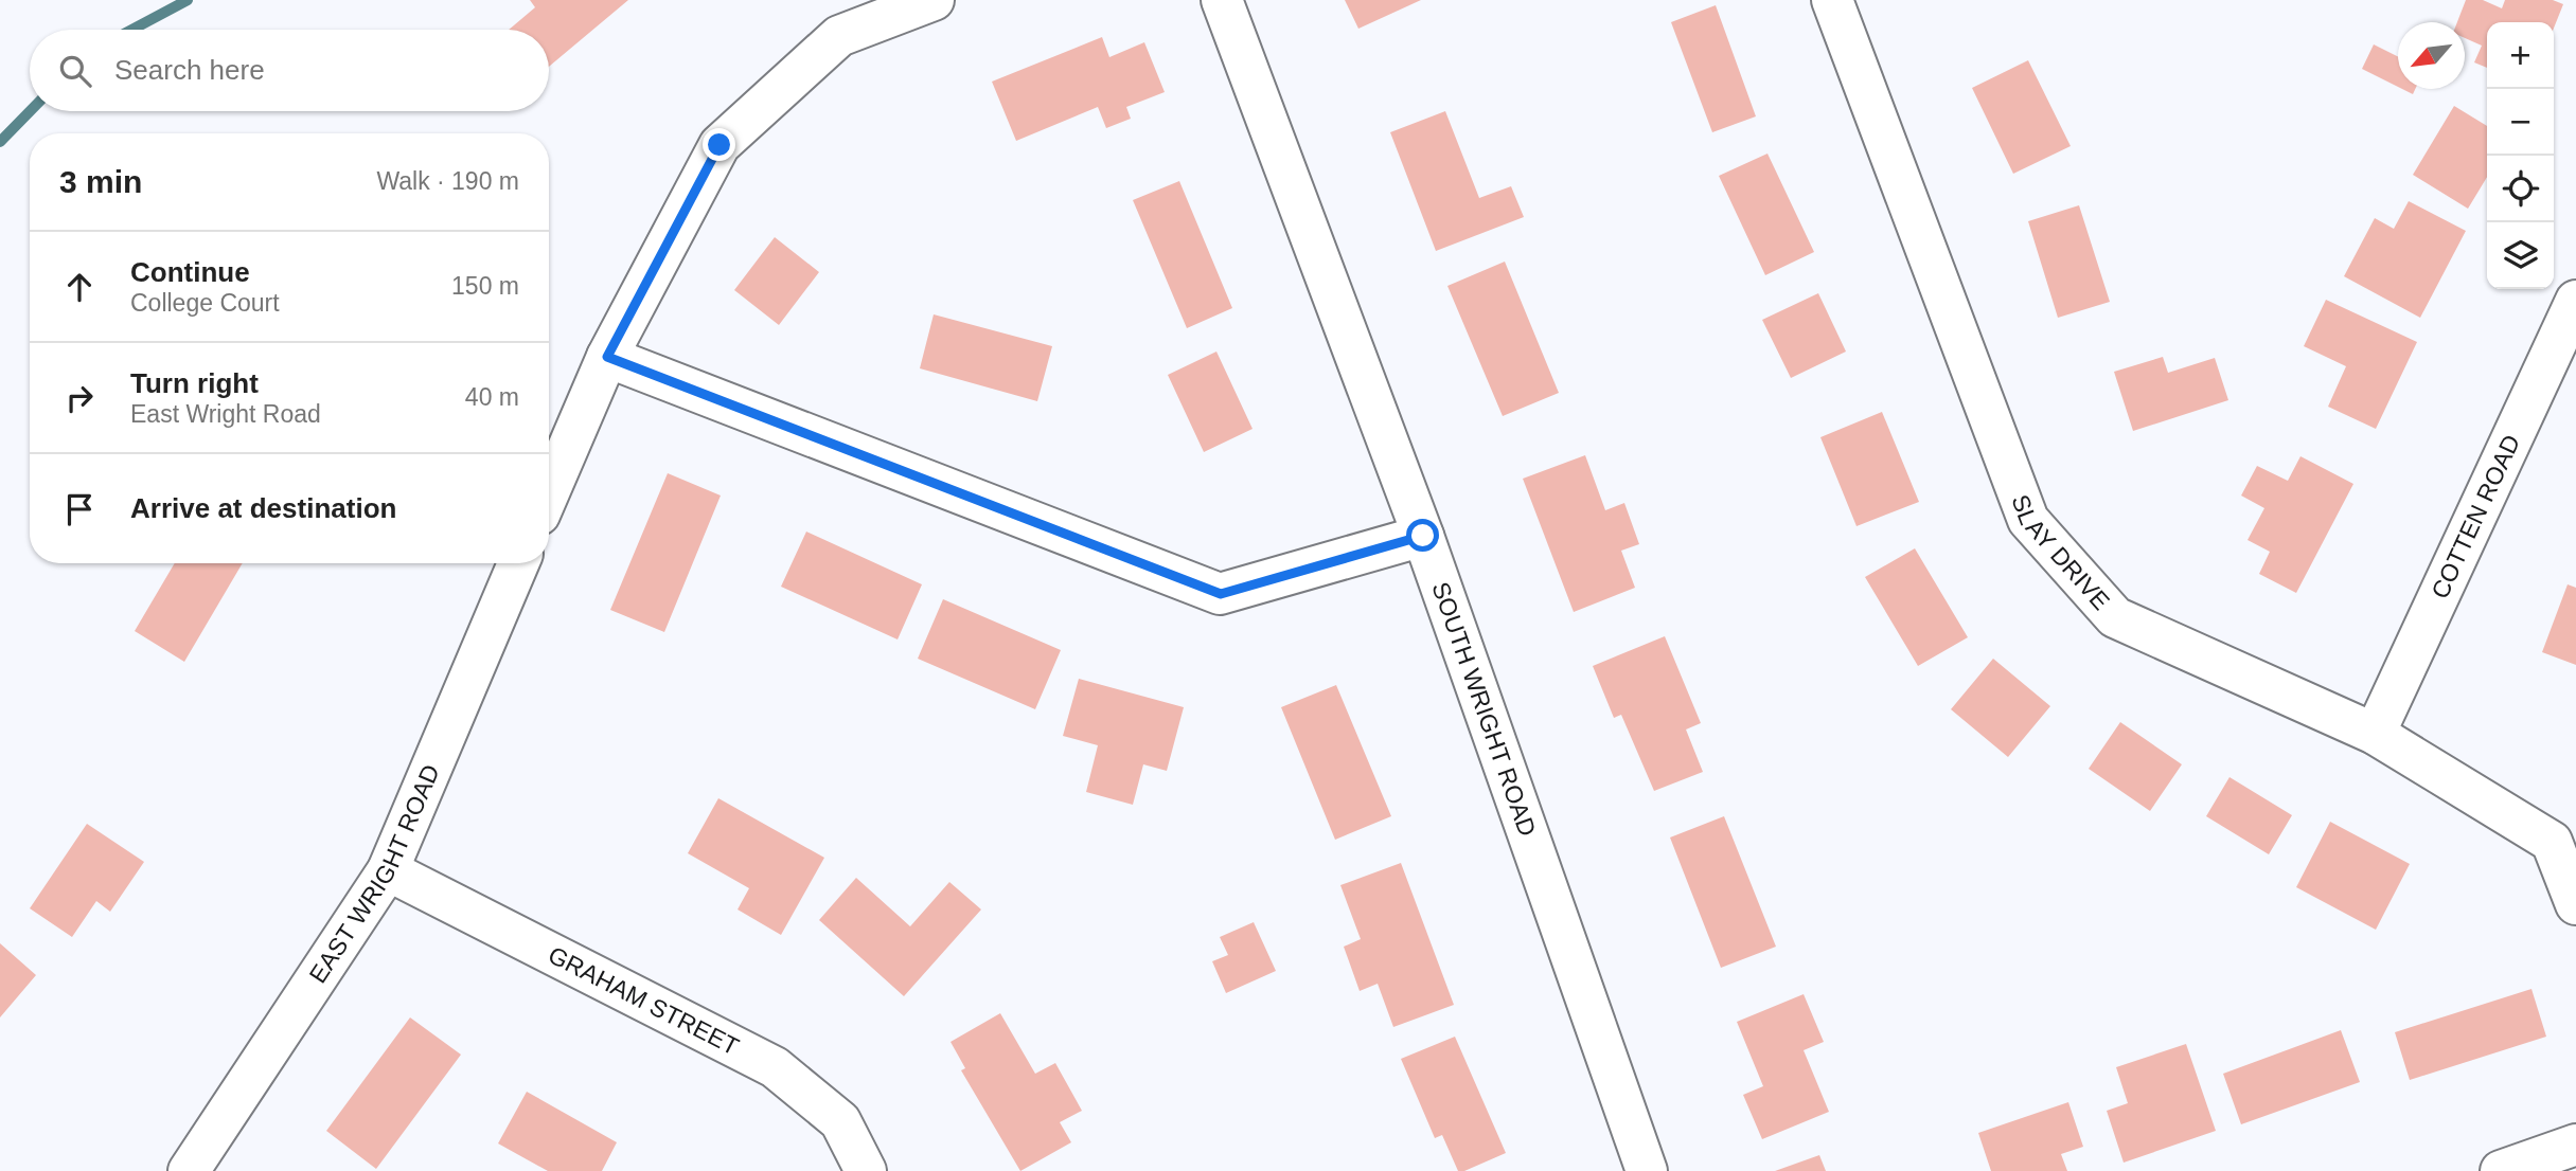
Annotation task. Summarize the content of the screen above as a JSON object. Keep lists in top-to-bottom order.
{
  "streets": {
    "street": [
      "COTTEN ROAD",
      "SLAY DRIVE",
      "SOUTH WRIGHT ROAD",
      "EAST WRIGHT ROAD",
      "GRAHAM STREET"
    ]
  },
  "crossings": [
    ["COTTEN ROAD", "SLAY DRIVE"],
    ["EAST WRIGHT ROAD", "GRAHAM STREET"]
  ],
  "north": "bottom left",
  "page": {
    "map_buttons": ["+", "−"],
    "search": "Search here",
    "heading": ["3 min", "Walk · 190 m"],
    "list": [
      ["Continue", "College Court", "150 m"],
      ["Turn right", "East Wright Road", "40 m"],
      "Arrive at destination"
    ]
  }
}
